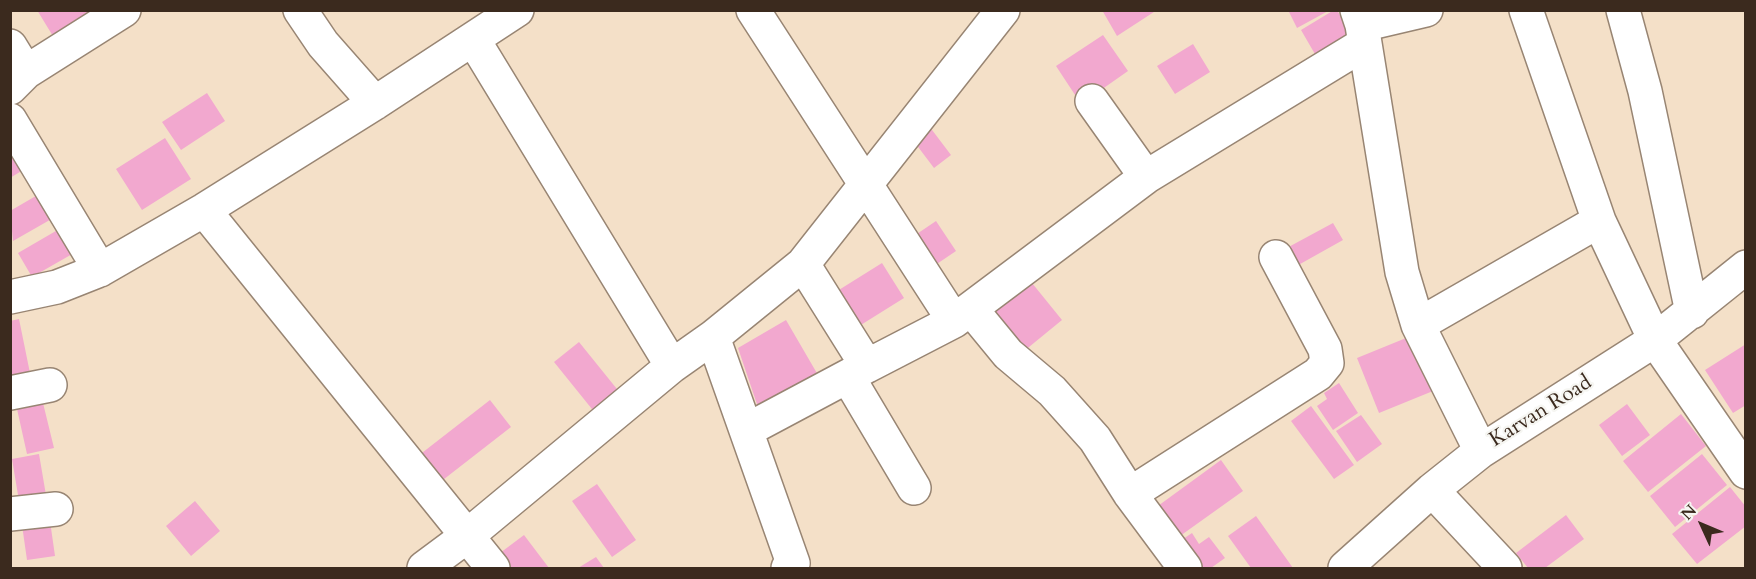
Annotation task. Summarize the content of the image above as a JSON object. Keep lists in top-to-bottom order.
{
  "streets": {
    "street": ["Karvan Road"]
  },
  "north": "top left"
}
